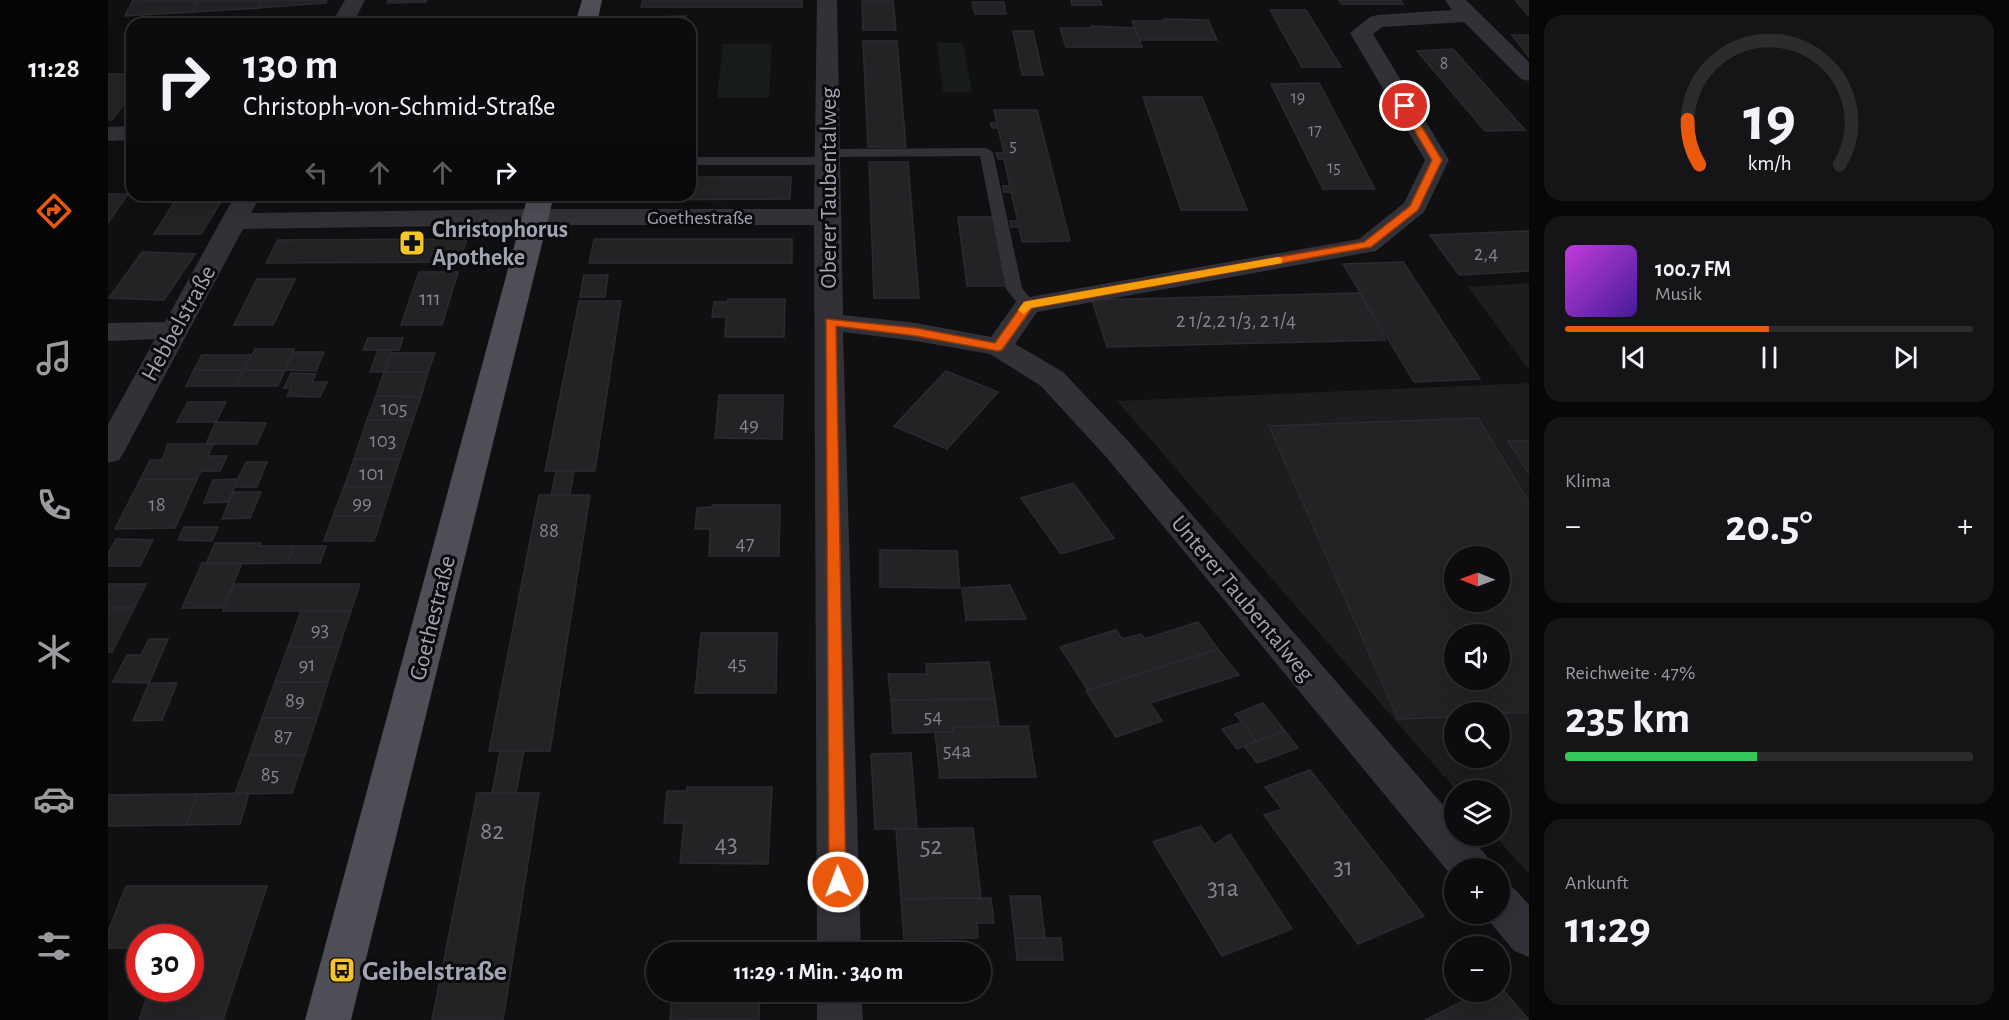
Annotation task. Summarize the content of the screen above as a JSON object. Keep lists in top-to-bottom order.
{
  "streets": {
    "main road": ["Goethestraße"],
    "street": ["Oberer Taubentalweg", "Hebbelstraße", "Unterer Taubentalweg"]
  },
  "crossings": [
    ["Oberer Taubentalweg", "Goethestraße"],
    ["Goethestraße", "Hebbelstraße"]
  ],
  "places": {
    "pharmacy": ["Christophorus Apotheke"],
    "bus stop": ["Geibelstraße"]
  },
  "house_numbers": [
    "8",
    "19",
    "17",
    "5",
    "15",
    "2,4",
    "111",
    "2 1/2,2 1/3, 2 1/4",
    "105",
    "49",
    "103",
    "101",
    "99",
    "18",
    "88",
    "47",
    "93",
    "45",
    "91",
    "89",
    "54",
    "87",
    "54a",
    "85",
    "82",
    "43",
    "52",
    "31",
    "31a"
  ],
  "north": "left",
  "page": {
    "tabs": "11:28",
    "turn": ["130 m", "Christoph-von-Schmid-Straße"],
    "song": ["100.7 FM", "Musik"],
    "tile": [
      "Klima",
      ["Reichweite · 47%", "235 km"],
      ["Ankunft", "11:29"]
    ],
    "heat": ["−", "20.5°", "+"],
    "map_buttons": ["+", "−"],
    "limit": "30",
    "trip": "11:29 · 1 Min. · 340 m",
    "gauge": ["19", "km/h"]
  }
}
